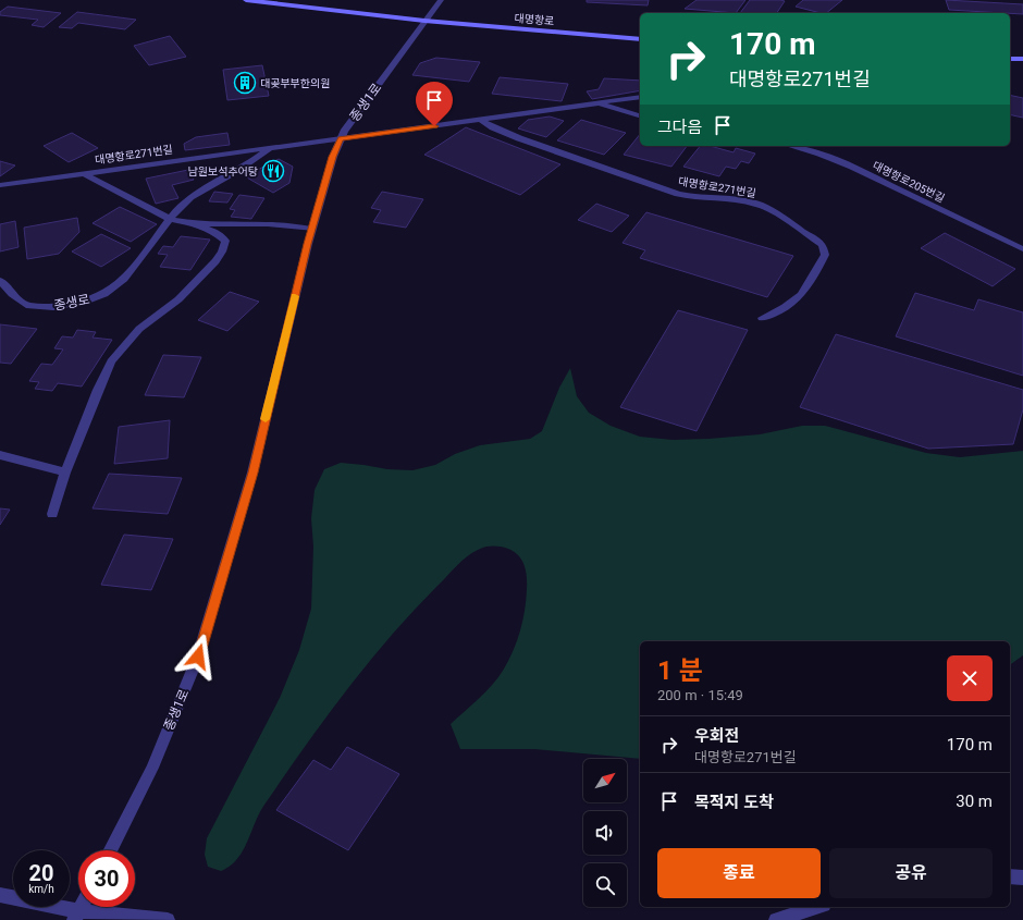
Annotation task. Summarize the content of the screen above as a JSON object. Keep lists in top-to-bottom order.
{
  "streets": {
    "main road": ["대명항로"],
    "street": [
      "종생1로",
      "대명항로271번길",
      "대명항로205번길",
      "종생로"
    ]
  },
  "crossings": [
    ["대명항로", "종생1로"],
    ["종생1로", "대명항로271번길"],
    ["대명항로271번길", "종생로"]
  ],
  "places": {
    "building": ["대곶부부한의원"],
    "restaurant": ["남원보석추어탕"]
  },
  "north": "top right",
  "page": {
    "turn": ["170 m", "대명항로271번길"],
    "then": "그다음",
    "heading": ["1 분", "200 m · 15:49"],
    "list": [
      {
        "name": "우회전",
        "note": "대명항로271번길",
        "value": "170 m"
      },
      {
        "name": "목적지 도착",
        "value": "30 m"
      }
    ],
    "buttons": ["종료", "공유"],
    "speed": "20 km/h",
    "limit": "30"
  }
}
